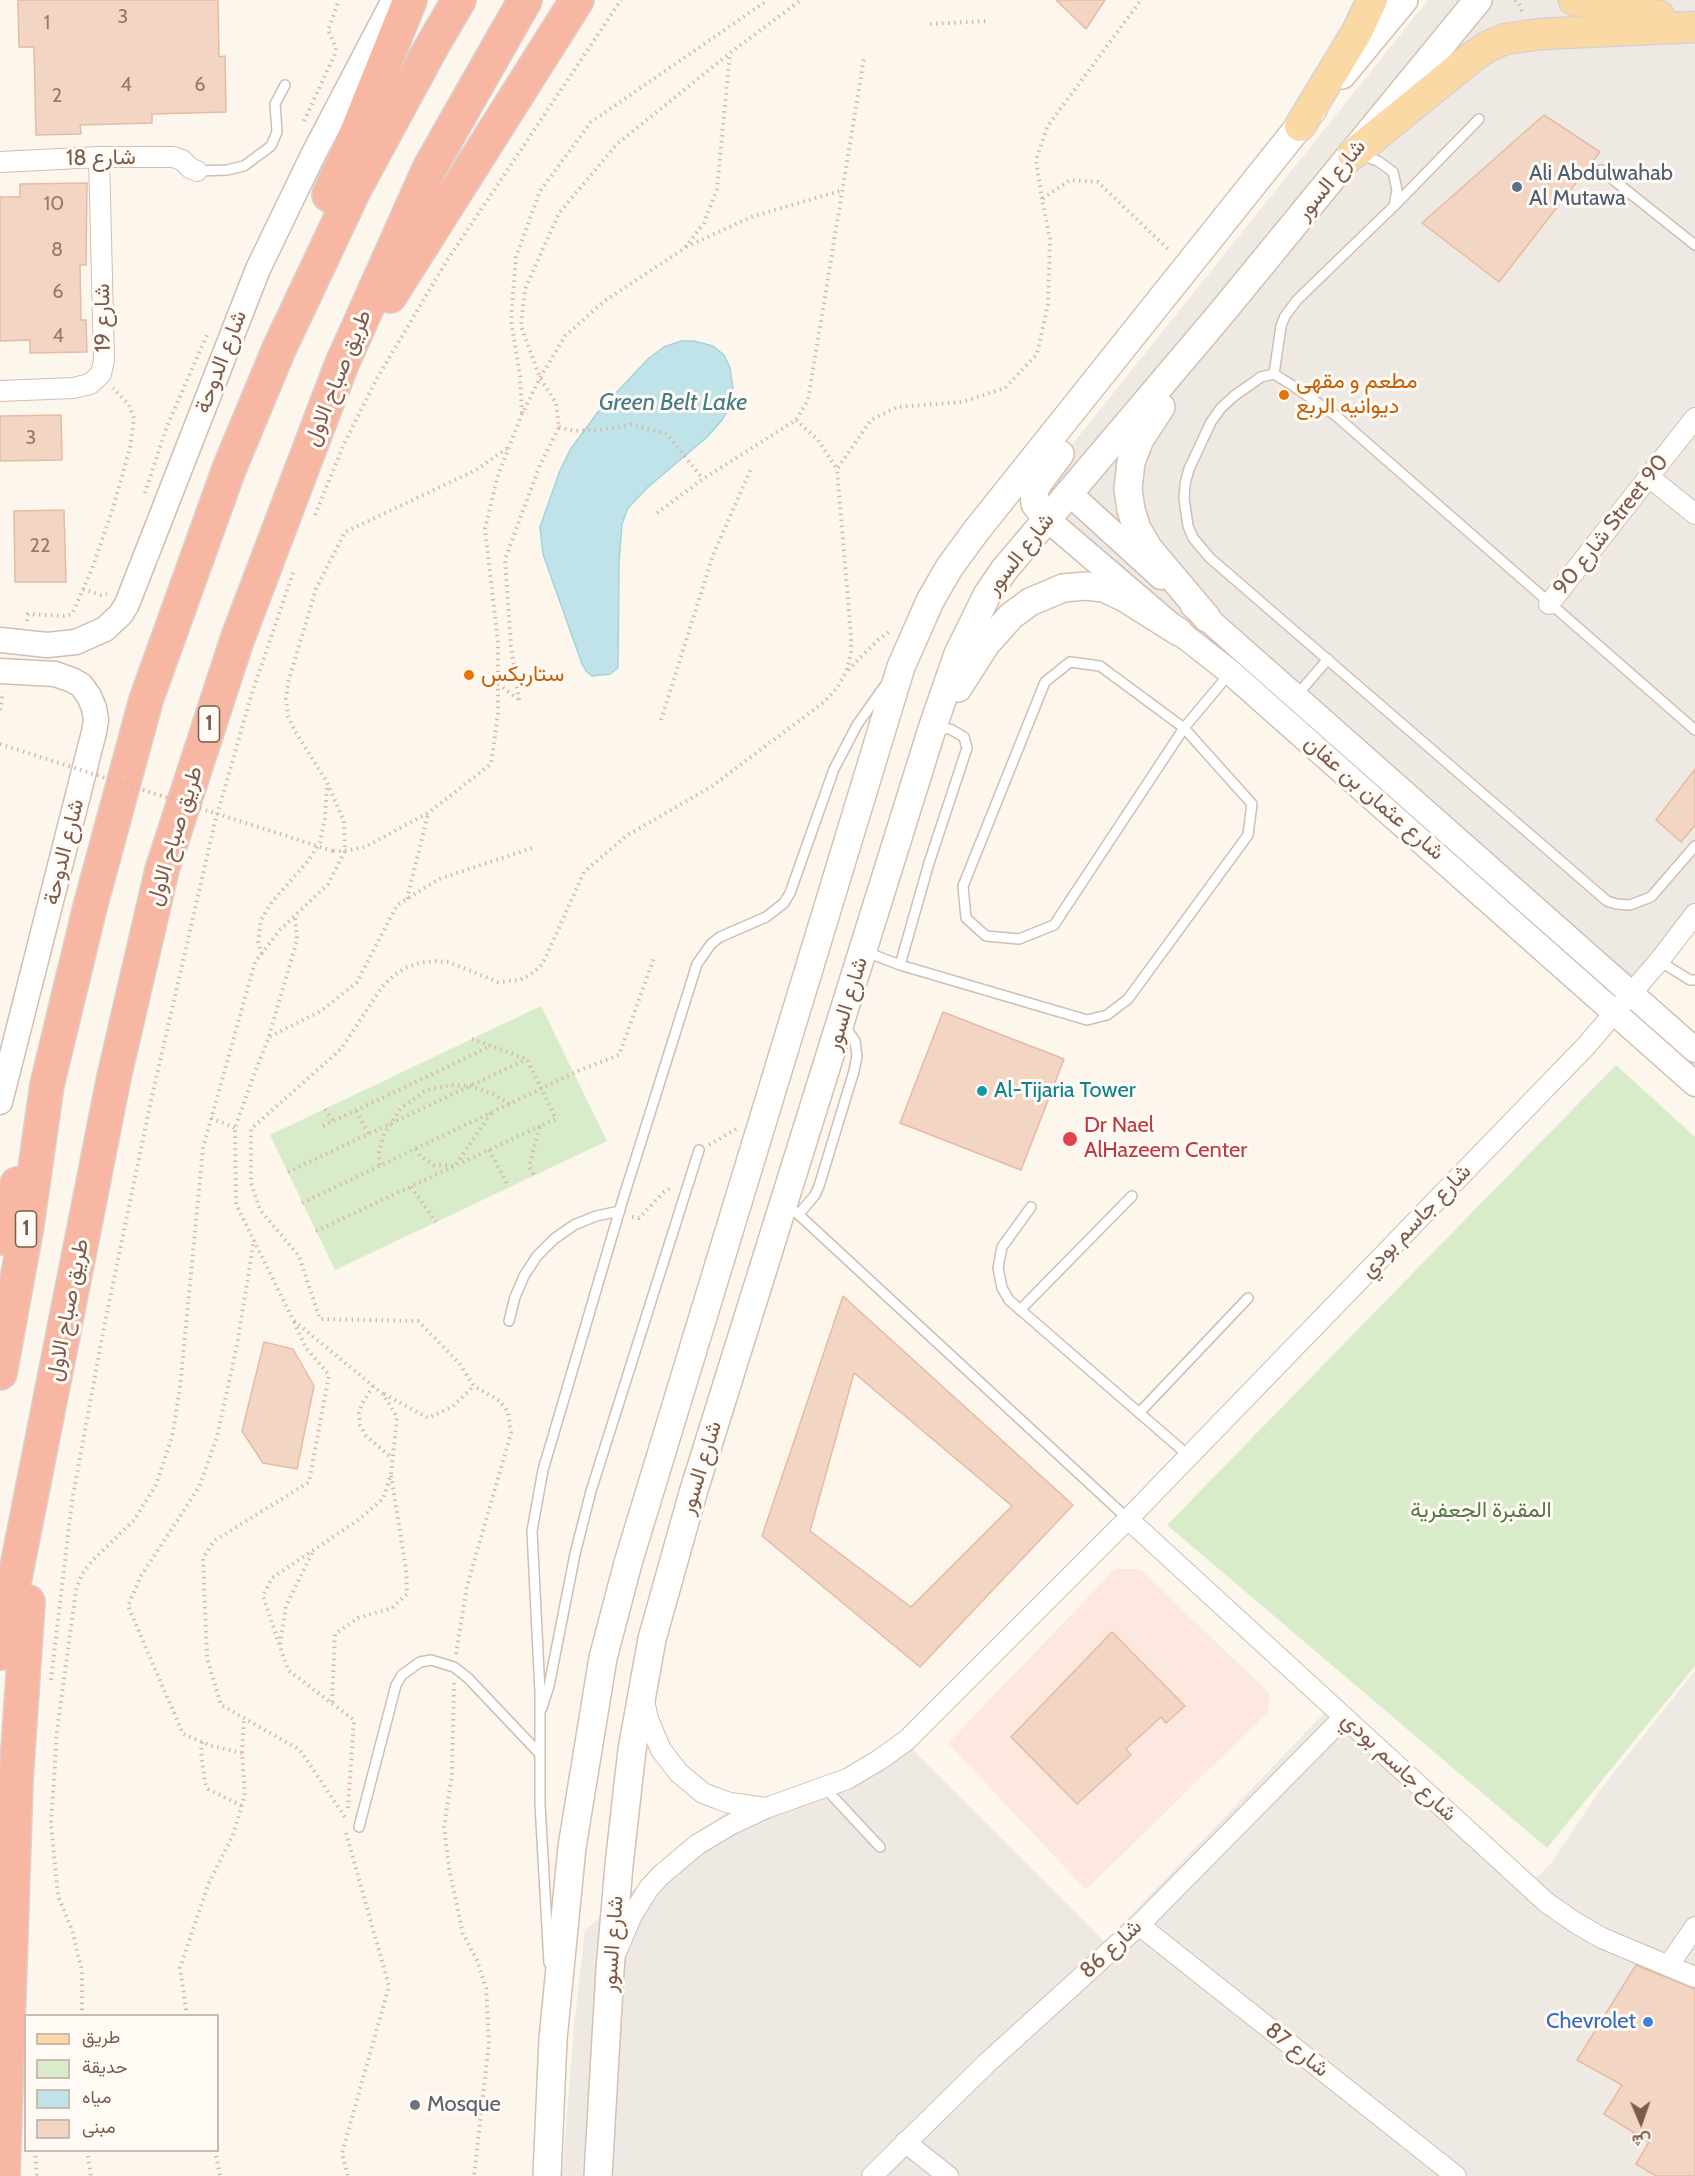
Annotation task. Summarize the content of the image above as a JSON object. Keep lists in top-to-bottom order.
{
  "streets": {
    "highway": ["طريق صباح الاول", "1"],
    "main road": ["شارع السور"],
    "street": [
      "شارع 18",
      "شارع 19",
      "شارع الدوحة",
      "شارع 90 Street 90",
      "شارع عثمان بن عفان",
      "شارع جاسم بودي",
      "شارع 86",
      "شارع 87"
    ]
  },
  "crossings": [
    ["شارع 18", "شارع 19"],
    ["شارع السور", "شارع عثمان بن عفان"],
    ["شارع السور", "شارع جاسم بودي"],
    ["شارع عثمان بن عفان", "شارع جاسم بودي"],
    ["شارع جاسم بودي", "شارع 86"],
    ["شارع 86", "شارع 87"]
  ],
  "water": ["Green Belt Lake"],
  "parks": ["المقبرة الجعفرية"],
  "places": [
    "Ali Abdulwahab Al Mutawa",
    "مطعم و مقهى ديوانيه الربع",
    "ستاربكس",
    "Al-Tijaria Tower",
    "Dr Nael AlHazeem Center",
    "Chevrolet",
    "Mosque"
  ],
  "house_numbers": [
    "3",
    "1",
    "4",
    "6",
    "2",
    "10",
    "8",
    "6",
    "4",
    "3",
    "22"
  ],
  "legend": [
    "طريق",
    "حديقة",
    "مياه",
    "مبنى"
  ],
  "north": "bottom"
}
